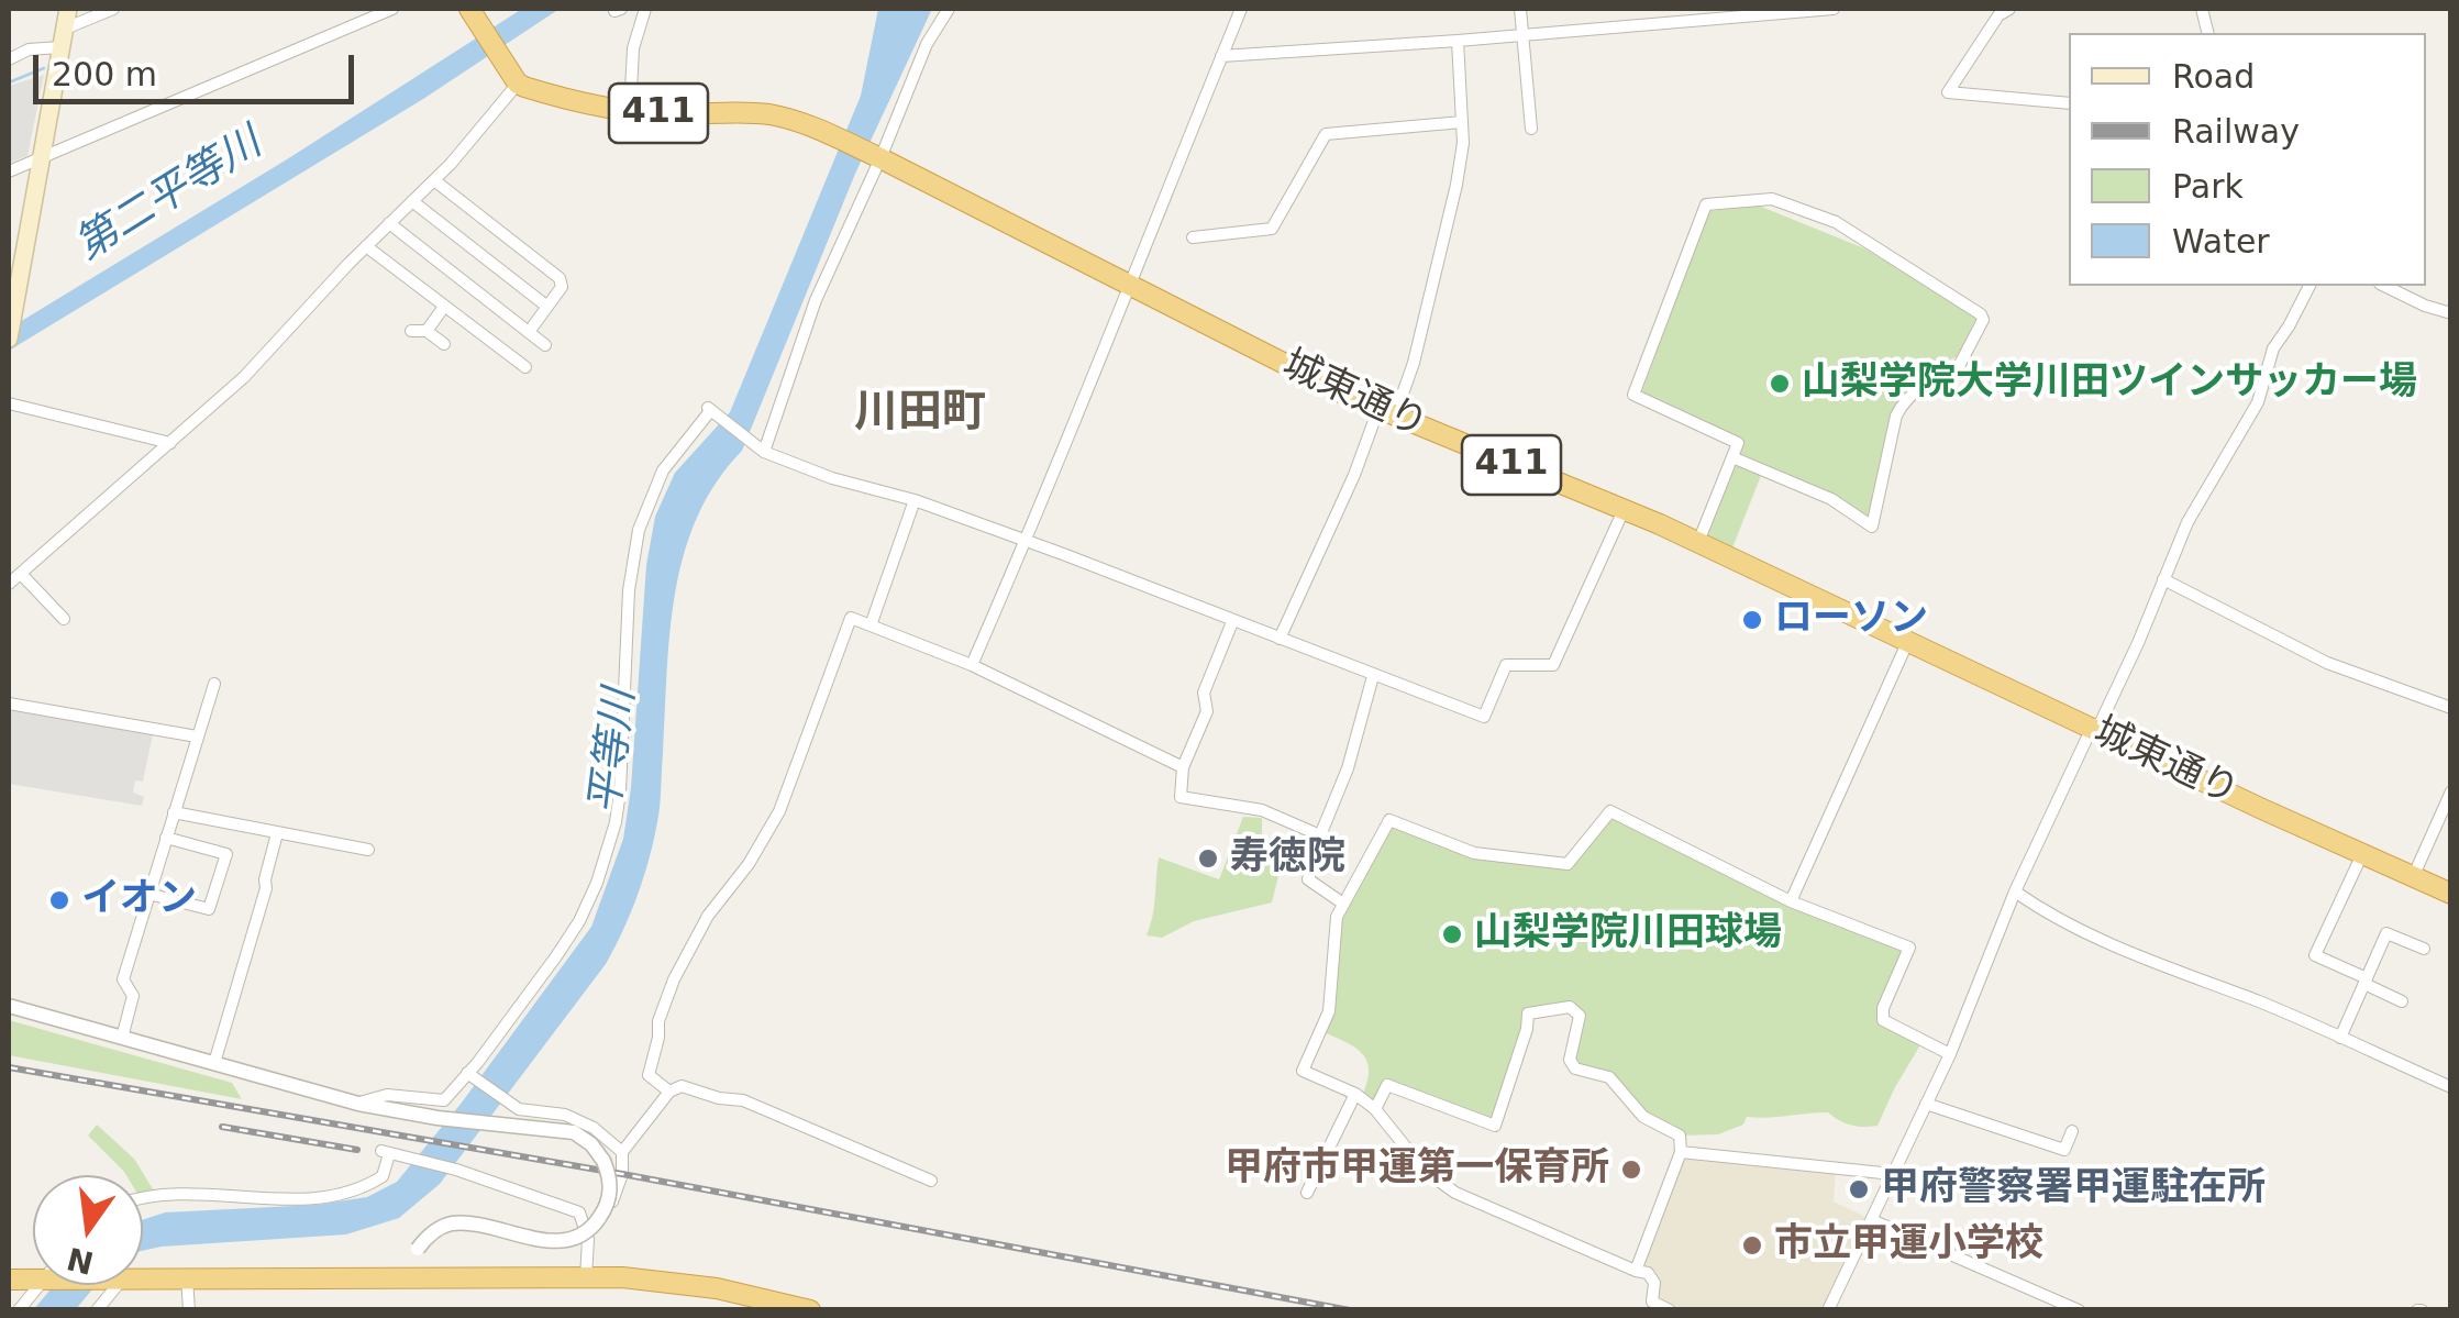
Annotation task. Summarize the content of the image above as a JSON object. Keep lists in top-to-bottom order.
{
  "streets": {
    "highway": ["411", "城東通り"]
  },
  "districts": ["川田町"],
  "water": ["第二平等川", "平等川"],
  "places": [
    "山梨学院大学川田ツインサッカー場",
    "ローソン",
    "寿徳院",
    "イオン",
    "山梨学院川田球場",
    "甲府市甲運第一保育所",
    "甲府警察署甲運駐在所",
    "市立甲運小学校"
  ],
  "legend": [
    "Road",
    "Railway",
    "Park",
    "Water"
  ],
  "scale_bar": "200 m",
  "north": "bottom"
}
